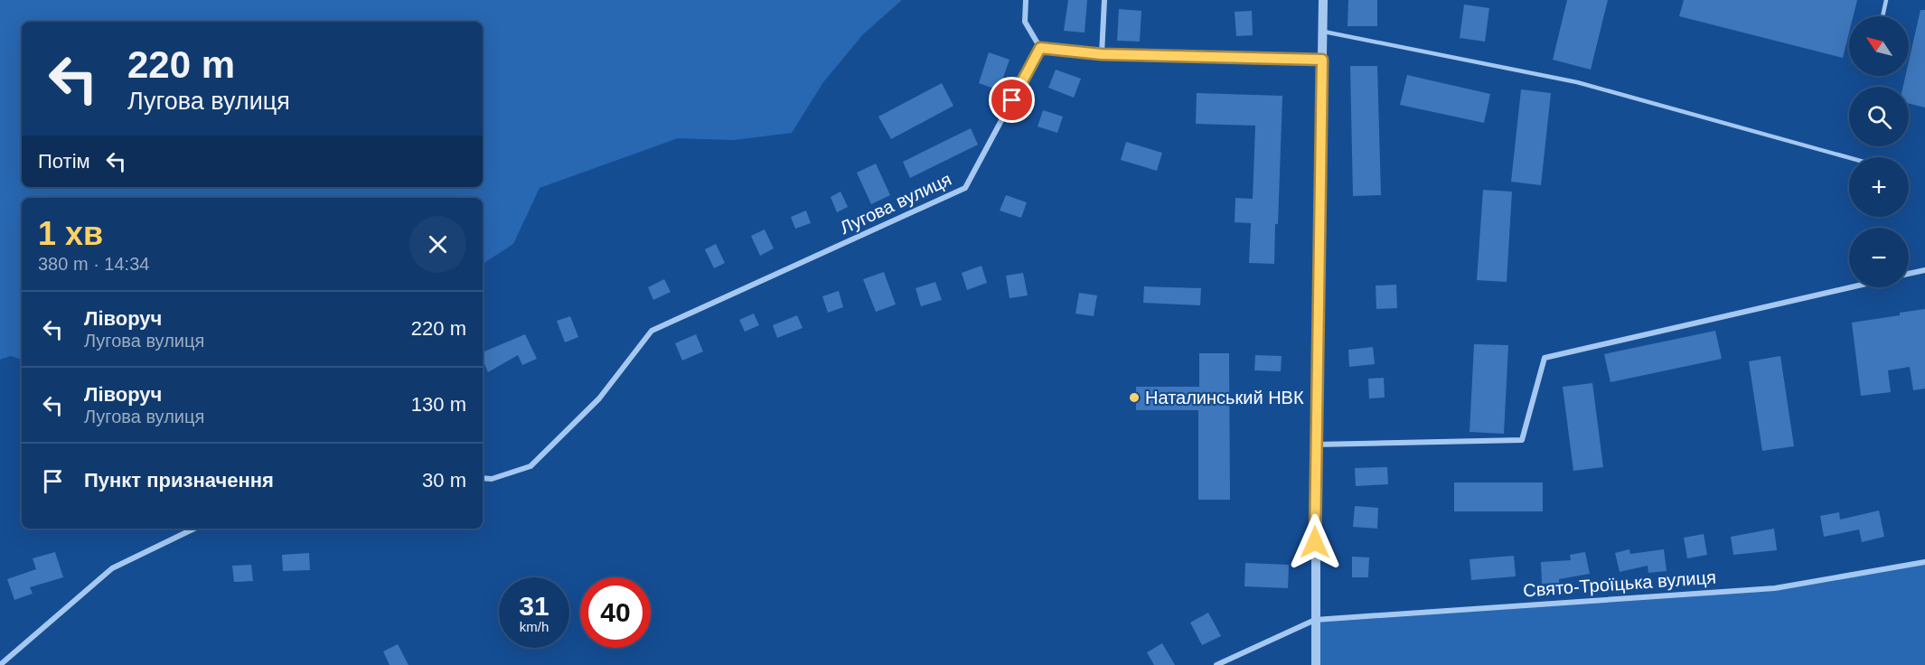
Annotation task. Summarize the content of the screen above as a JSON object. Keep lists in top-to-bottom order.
{
  "streets": {
    "street": ["Лугова вулиця", "Свято-Троїцька вулиця"]
  },
  "places": ["Наталинський НВК"],
  "north": "top left",
  "page": {
    "map_buttons": ["+", "−"],
    "turn": ["220 m", "Лугова вулиця"],
    "then": "Потім",
    "heading": ["1 хв", "380 m · 14:34"],
    "list": [
      {
        "name": "Ліворуч",
        "note": "Лугова вулиця",
        "value": "220 m"
      },
      {
        "name": "Ліворуч",
        "note": "Лугова вулиця",
        "value": "130 m"
      },
      {
        "name": "Пункт призначення",
        "value": "30 m"
      }
    ],
    "speed": "31 km/h",
    "limit": "40"
  }
}
